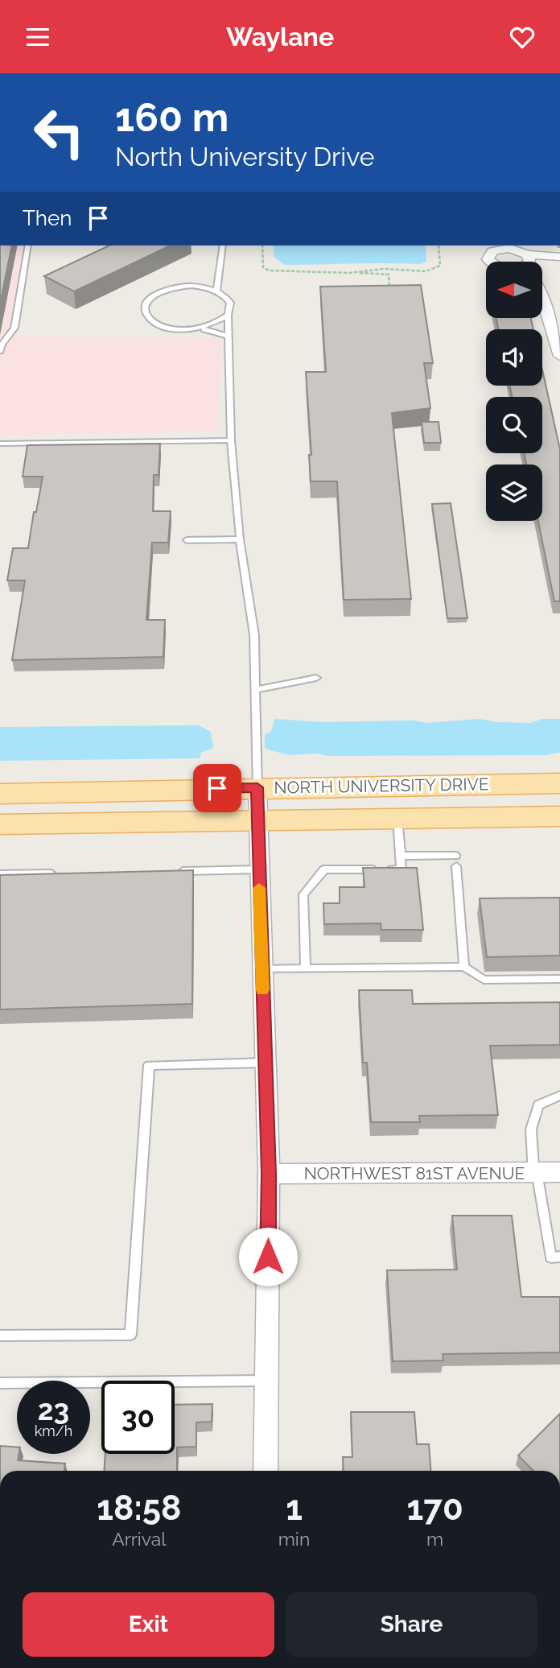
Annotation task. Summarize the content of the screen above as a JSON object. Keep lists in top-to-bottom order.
{
  "streets": {
    "main road": ["NORTH UNIVERSITY DRIVE"],
    "street": ["NORTHWEST 81ST AVENUE"]
  },
  "north": "left",
  "page": {
    "header": "Waylane",
    "turn": ["160 m", "North University Drive"],
    "then": "Then",
    "speed": "23 km/h",
    "limit": "30",
    "eta": [
      "18:58",
      "Arrival",
      "1",
      "min",
      "170",
      "m"
    ],
    "buttons": ["Exit", "Share"]
  }
}
